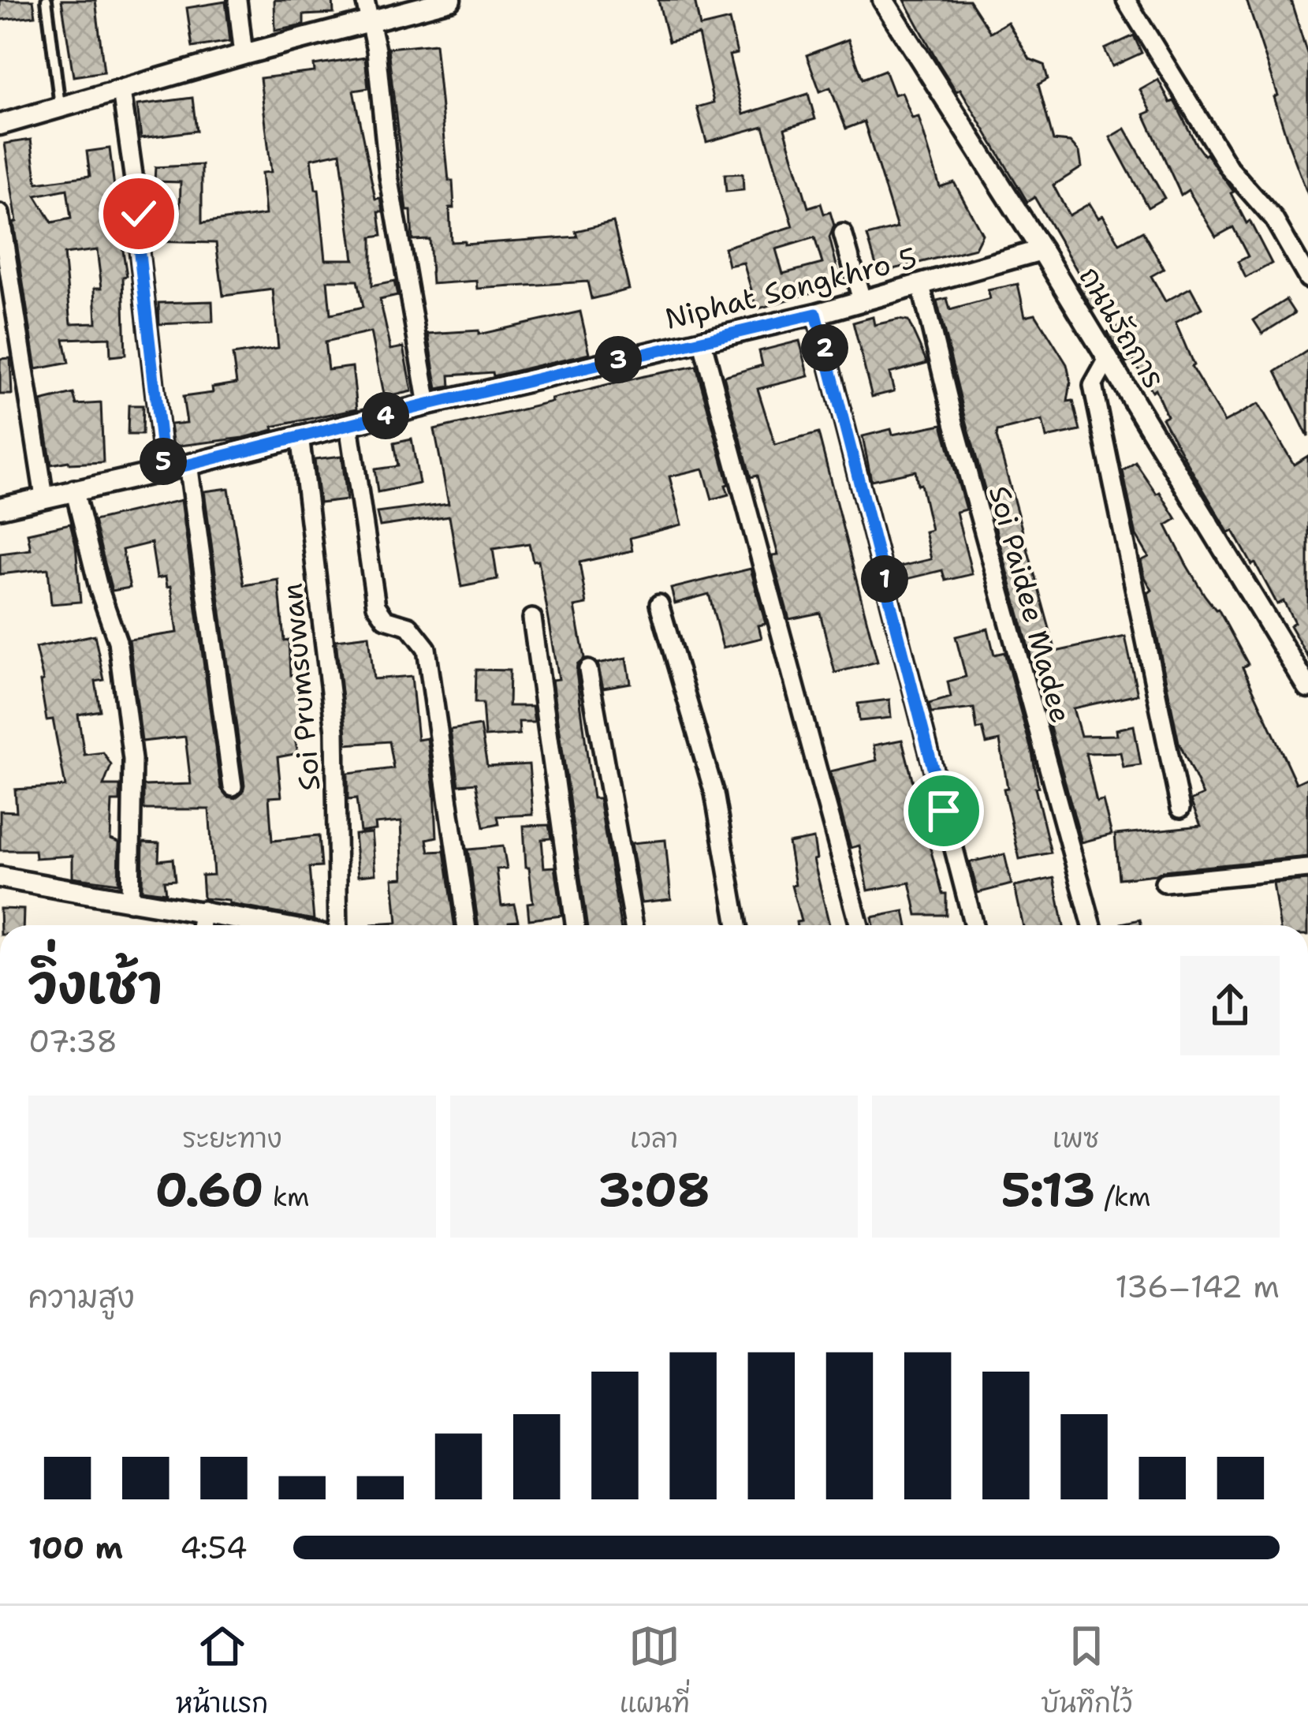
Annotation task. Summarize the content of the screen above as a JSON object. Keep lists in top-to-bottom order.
{
  "streets": {
    "street": [
      "Niphat Songkhro 5",
      "ถนนรัถการ",
      "Soi Paidee Madee",
      "Soi Prumsuwan"
    ]
  },
  "crossings": [
    ["Niphat Songkhro 5", "ถนนรัถการ"],
    ["Niphat Songkhro 5", "Soi Paidee Madee"],
    ["Niphat Songkhro 5", "Soi Prumsuwan"]
  ],
  "page": {
    "pins": [
      "2",
      "3",
      "4",
      "5",
      "1"
    ],
    "heading": ["วิ่งเช้า", "07:38"],
    "stats": [
      ["ระยะทาง", "0.60 km"],
      ["เวลา", "3:08"],
      ["เพซ", "5:13 /km"]
    ],
    "chart": ["ความสูง", "136–142 m"],
    "list": [
      {
        "name": "100 m",
        "note": "4:54"
      }
    ],
    "tabs": ["หน้าแรก", "แผนที่", "บันทึกไว้"]
  }
}
